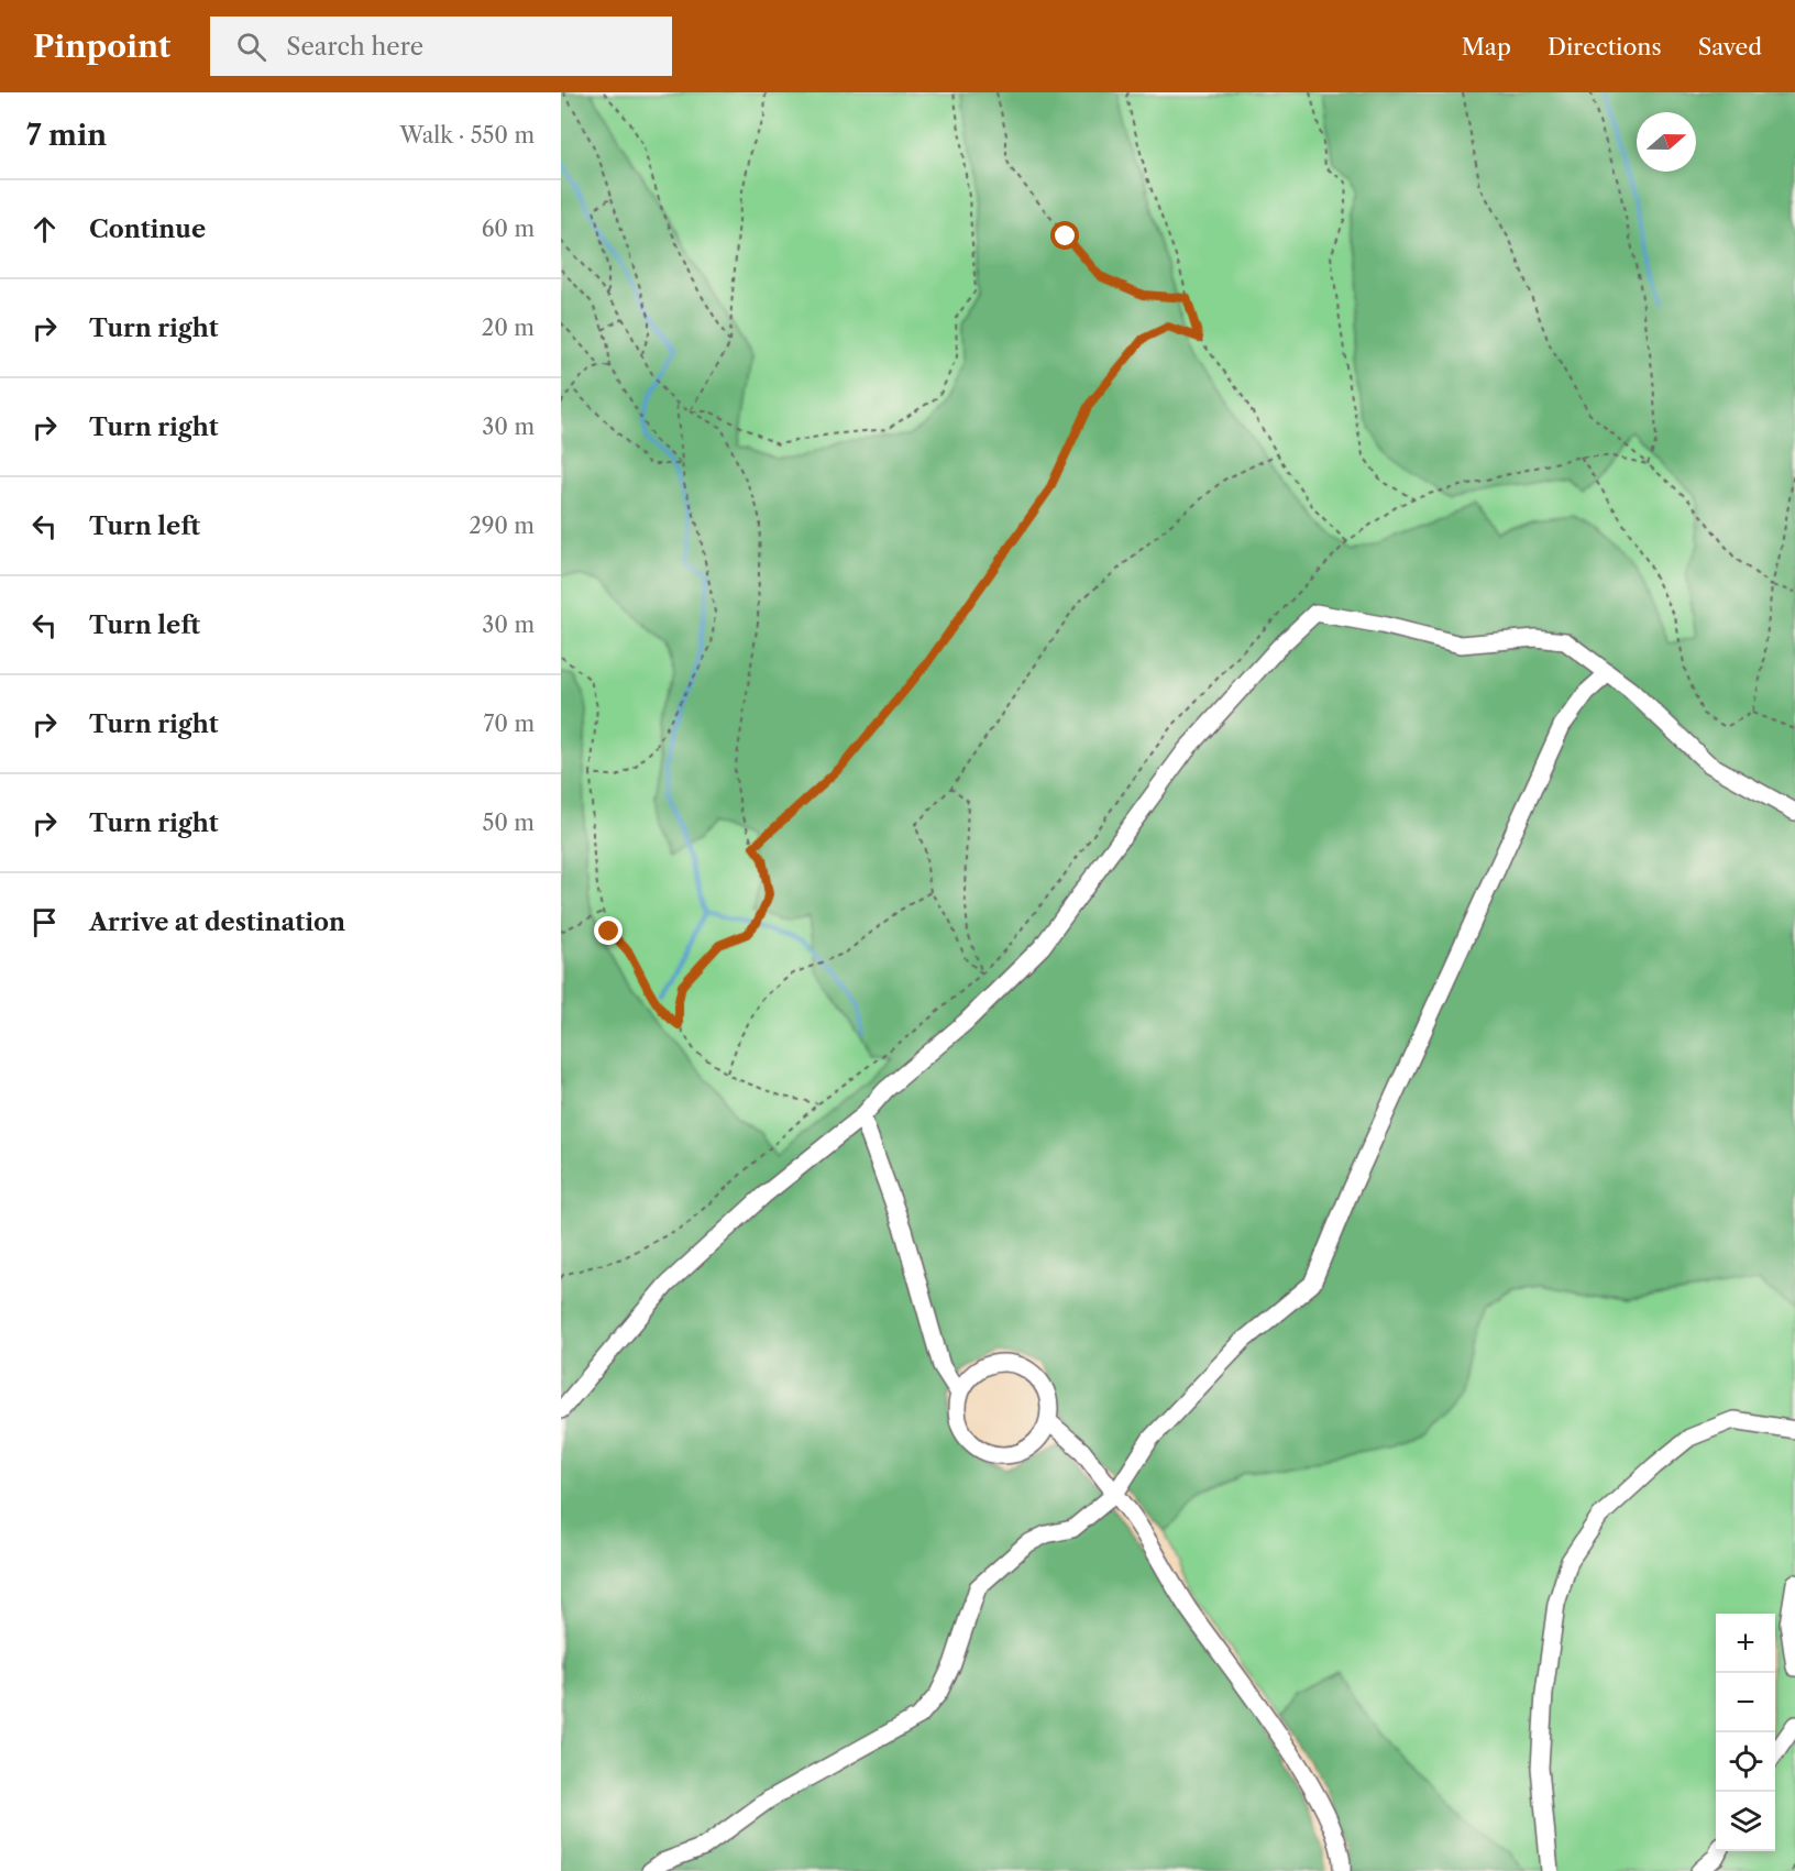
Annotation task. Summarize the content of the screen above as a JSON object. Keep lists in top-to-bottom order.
{
  "north": "right",
  "page": {
    "header": "Pinpoint",
    "search": "Search here",
    "nav": ["Map", "Directions", "Saved"],
    "heading": ["7 min", "Walk · 550 m"],
    "list": [
      ["Continue", "60 m"],
      ["Turn right", "20 m"],
      ["Turn right", "30 m"],
      ["Turn left", "290 m"],
      ["Turn left", "30 m"],
      ["Turn right", "70 m"],
      ["Turn right", "50 m"],
      "Arrive at destination"
    ],
    "map_buttons": ["+", "−"]
  }
}
